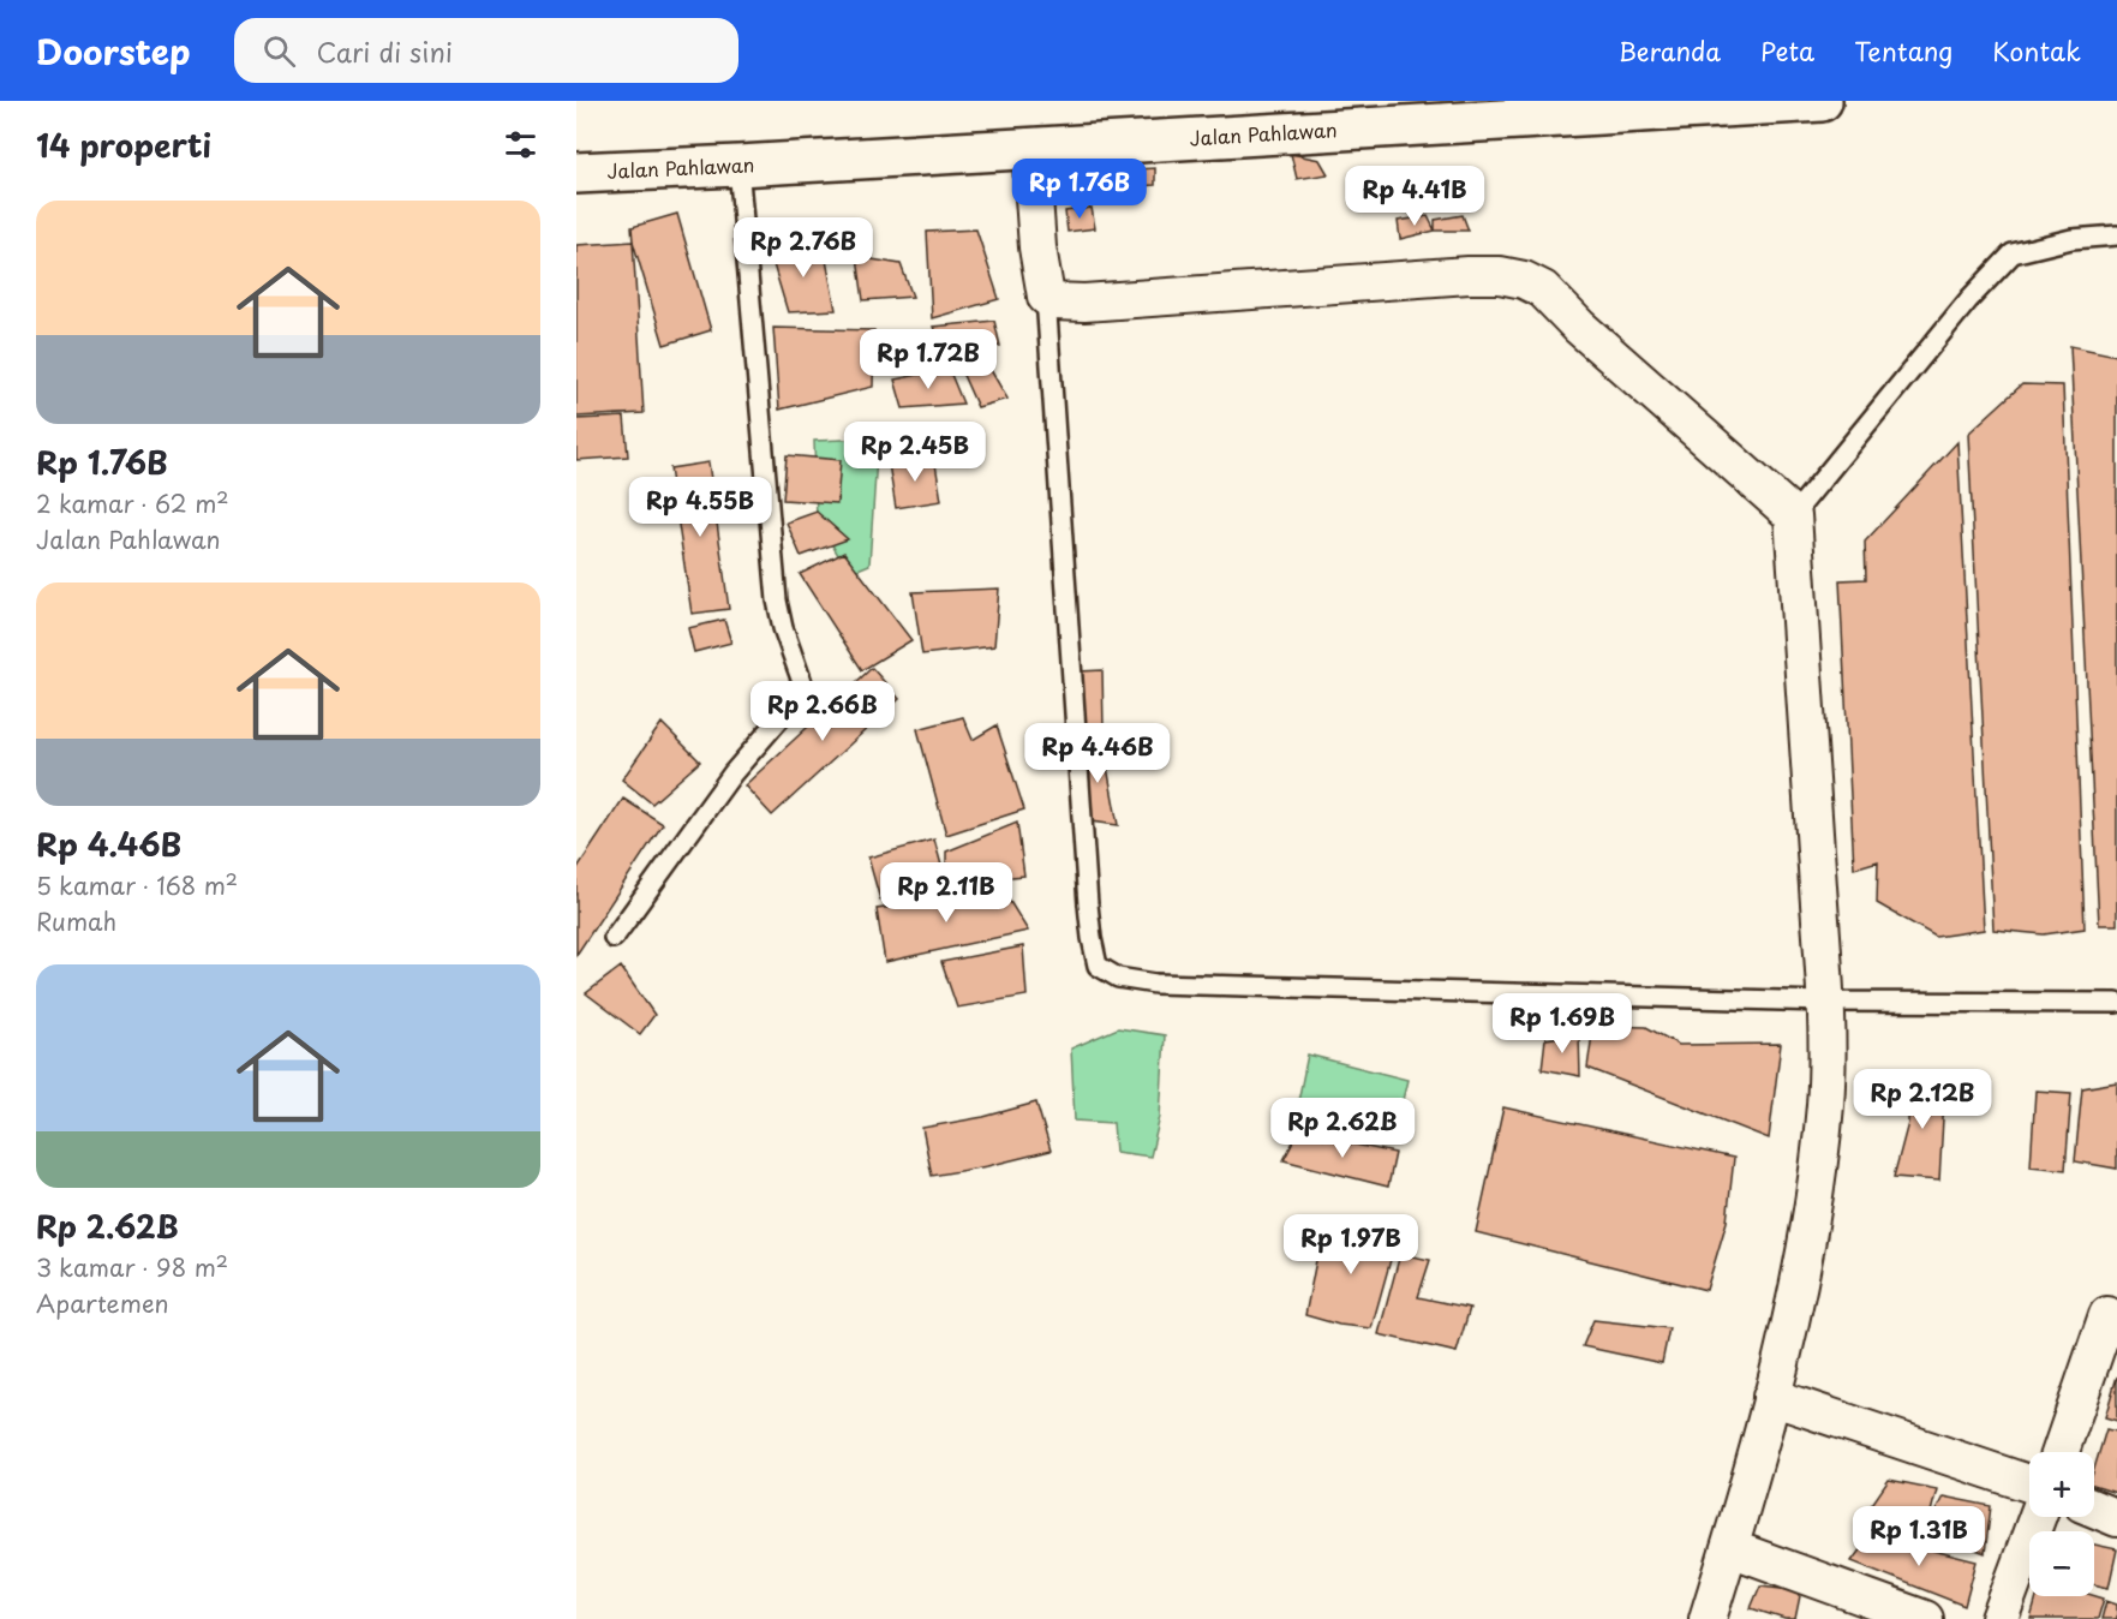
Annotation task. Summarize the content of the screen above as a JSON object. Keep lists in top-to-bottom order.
{
  "streets": {
    "highway": ["Jalan Pahlawan"]
  },
  "page": {
    "header": "Doorstep",
    "search": "Cari di sini",
    "nav": [
      "Beranda",
      "Peta",
      "Tentang",
      "Kontak"
    ],
    "heading": "14 properti",
    "price": [
      "Rp 1.76B",
      "Rp 4.41B",
      "Rp 2.76B",
      "Rp 1.72B",
      "Rp 2.45B",
      "Rp 4.55B",
      "Rp 2.66B",
      "Rp 4.46B",
      "Rp 2.11B",
      "Rp 1.69B",
      "Rp 2.12B",
      "Rp 2.62B",
      "Rp 1.97B",
      "Rp 1.31B"
    ],
    "list": [
      {
        "name": "Rp 1.76B",
        "note": "2 kamar · 62 m² · Jalan Pahlawan"
      },
      {
        "name": "Rp 4.46B",
        "note": "5 kamar · 168 m² · Rumah"
      },
      {
        "name": "Rp 2.62B",
        "note": "3 kamar · 98 m² · Apartemen"
      }
    ],
    "map_buttons": ["+", "−"]
  }
}
